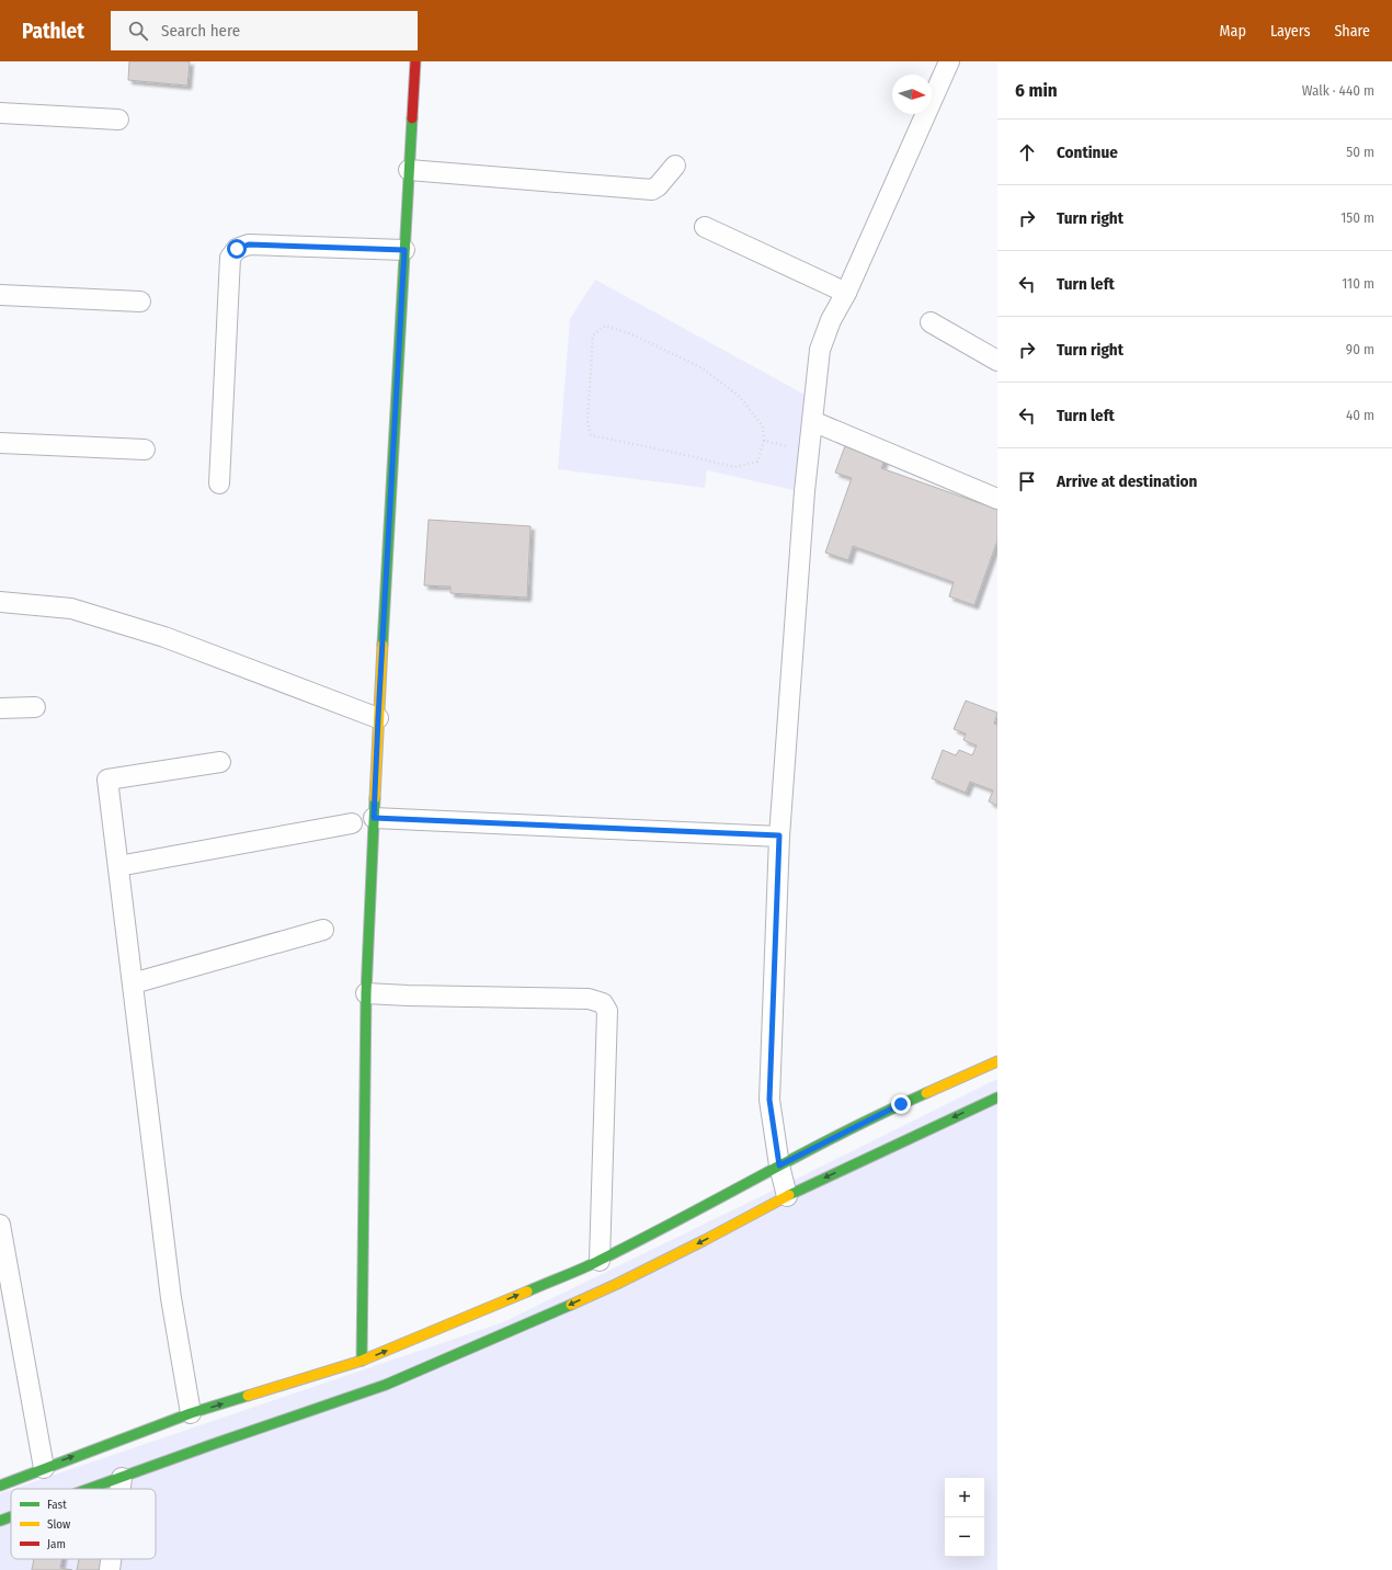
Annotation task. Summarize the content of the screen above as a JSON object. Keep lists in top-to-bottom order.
{
  "legend": ["Fast", "Slow", "Jam"],
  "north": "right",
  "page": {
    "header": "Pathlet",
    "search": "Search here",
    "nav": ["Map", "Layers", "Share"],
    "heading": ["6 min", "Walk · 440 m"],
    "list": [
      ["Continue", "50 m"],
      ["Turn right", "150 m"],
      ["Turn left", "110 m"],
      ["Turn right", "90 m"],
      ["Turn left", "40 m"],
      "Arrive at destination"
    ],
    "map_buttons": ["+", "−"]
  }
}
